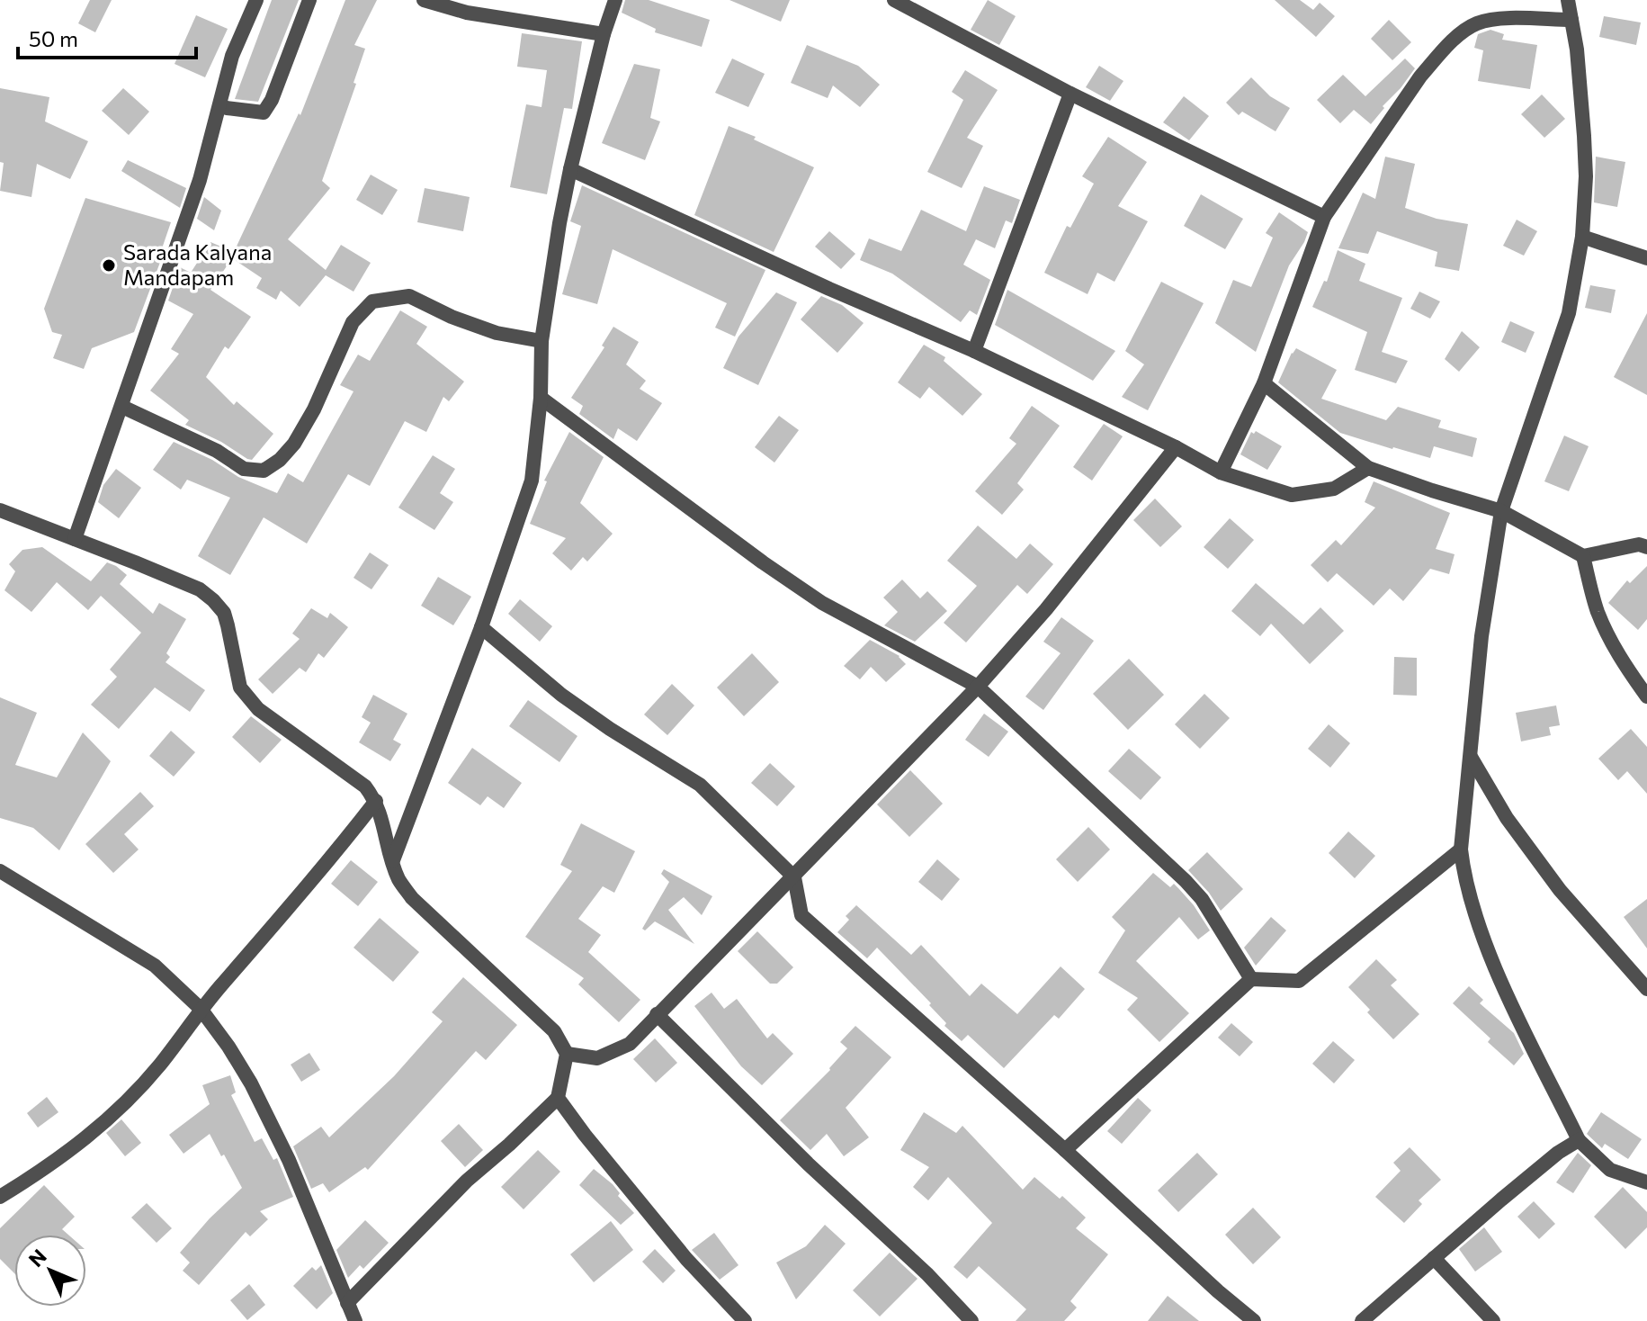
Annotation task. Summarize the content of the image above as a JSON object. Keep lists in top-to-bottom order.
{
  "places": ["Sarada Kalyana Mandapam"],
  "scale_bar": "50 m",
  "north": "top left"
}
